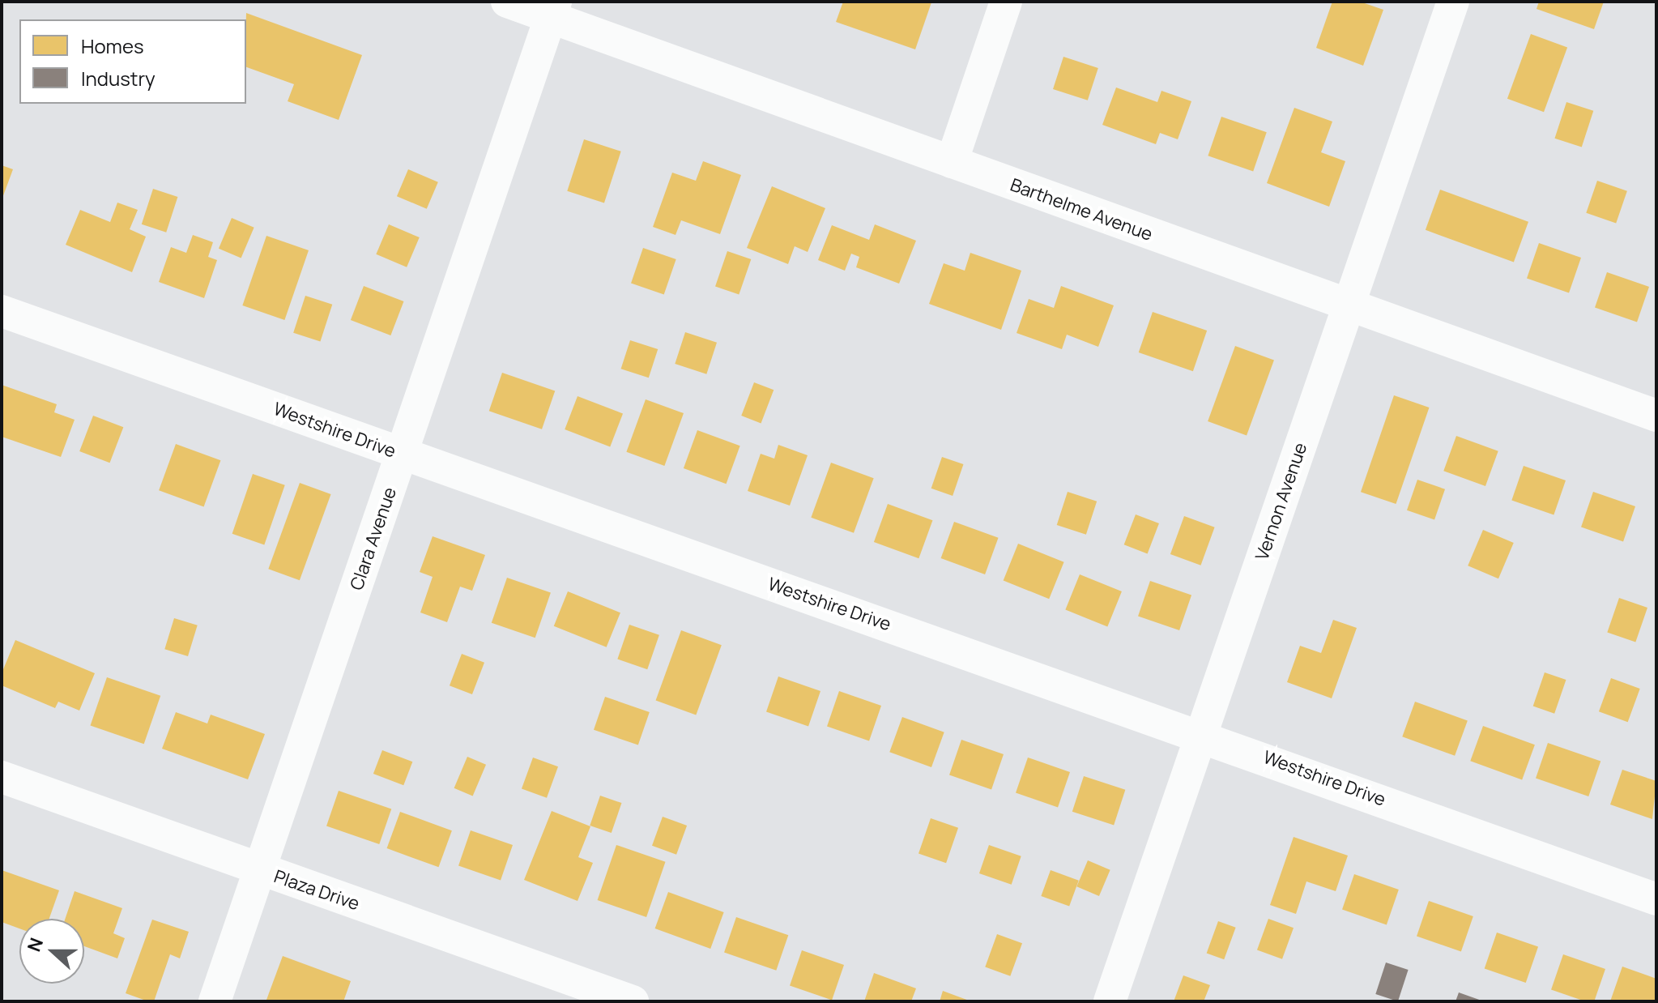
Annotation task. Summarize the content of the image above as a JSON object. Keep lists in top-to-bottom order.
{
  "streets": {
    "street": [
      "Barthelme Avenue",
      "Westshire Drive",
      "Vernon Avenue",
      "Clara Avenue",
      "Plaza Drive"
    ]
  },
  "crossings": [
    ["Barthelme Avenue", "Vernon Avenue"],
    ["Barthelme Avenue", "Clara Avenue"],
    ["Westshire Drive", "Vernon Avenue"],
    ["Westshire Drive", "Clara Avenue"],
    ["Clara Avenue", "Plaza Drive"]
  ],
  "legend": ["Homes", "Industry"],
  "north": "left"
}
